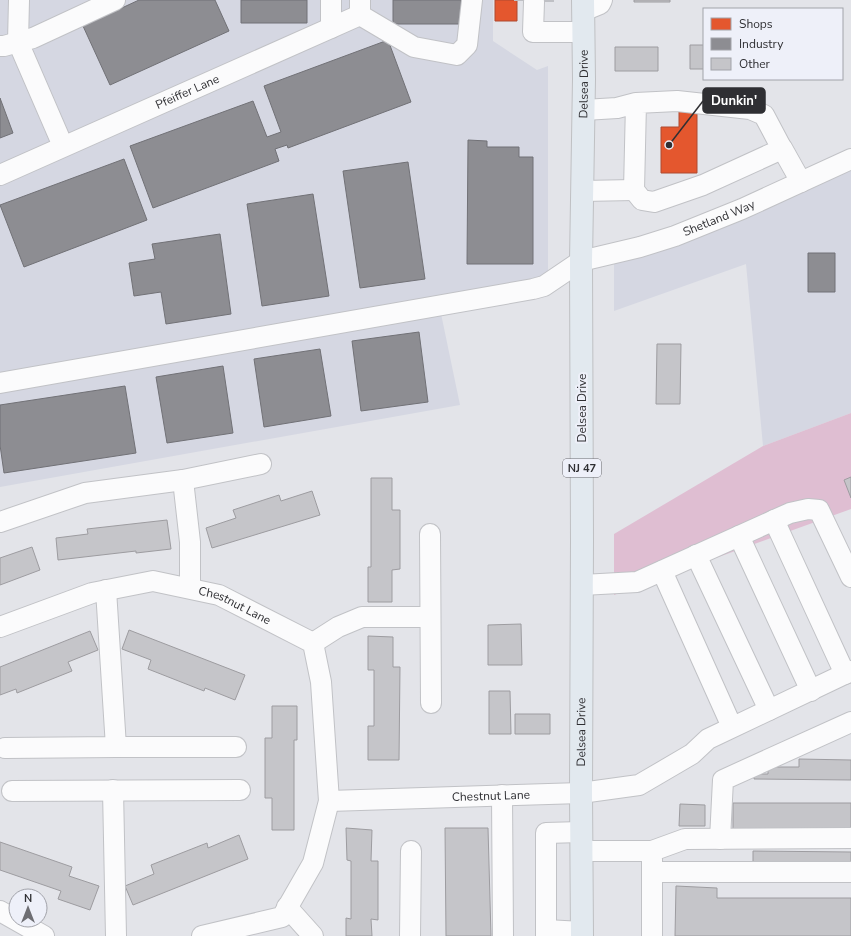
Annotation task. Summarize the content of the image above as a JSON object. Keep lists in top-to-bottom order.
{
  "streets": {
    "main road": ["Delsea Drive", "NJ 47"],
    "street": ["Pfeiffer Lane", "Shetland Way", "Chestnut Lane"]
  },
  "crossings": [
    ["Delsea Drive", "Shetland Way"],
    ["Delsea Drive", "Chestnut Lane"]
  ],
  "places": ["Dunkin'"],
  "legend": ["Shops", "Industry", "Other"],
  "north": "top"
}
